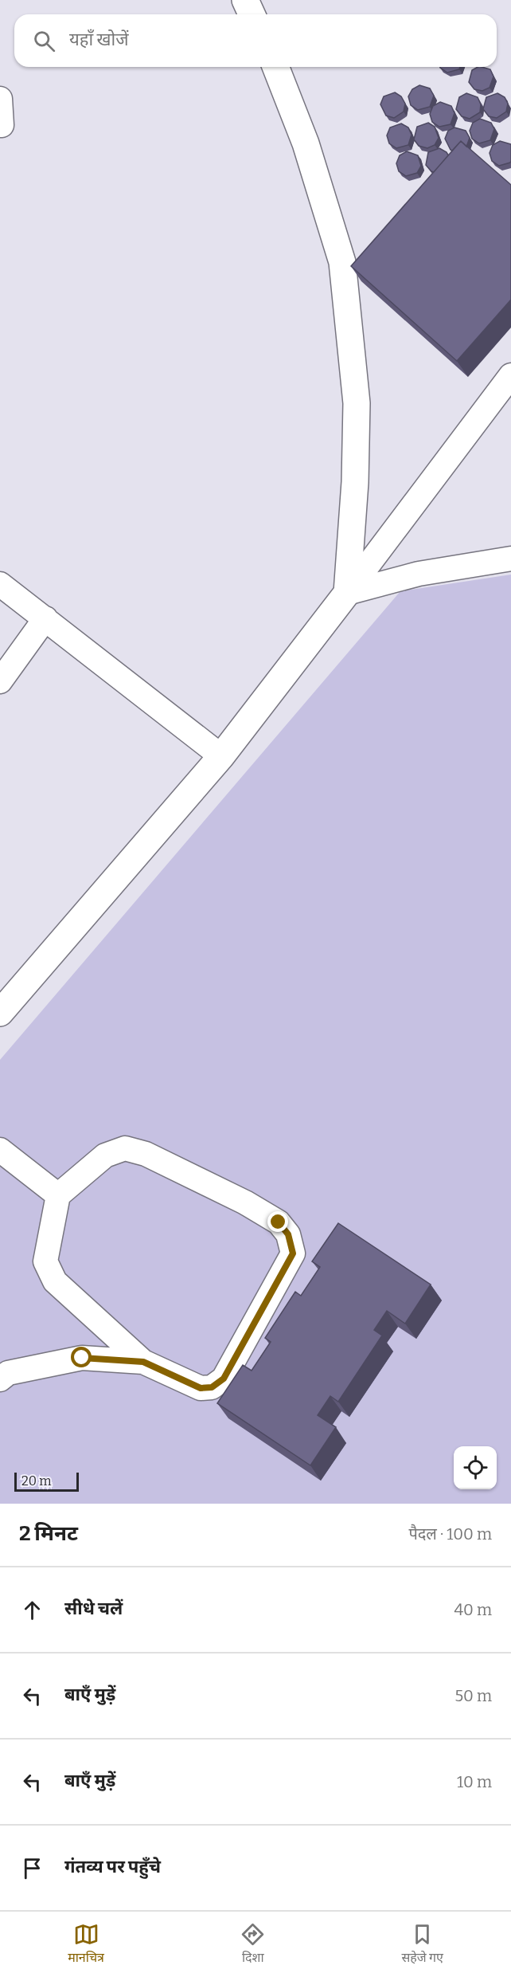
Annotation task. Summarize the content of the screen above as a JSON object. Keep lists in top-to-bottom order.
{
  "scale_bar": "20 m",
  "page": {
    "search": "यहाँ खोजें",
    "scale": "20 m",
    "heading": ["2 मिनट", "पैदल · 100 m"],
    "list": [
      ["सीधे चलें", "40 m"],
      ["बाएँ मुड़ें", "50 m"],
      ["बाएँ मुड़ें", "10 m"],
      "गंतव्य पर पहुँचे"
    ],
    "nav": ["मानचित्र", "दिशा", "सहेजे गए"]
  }
}
